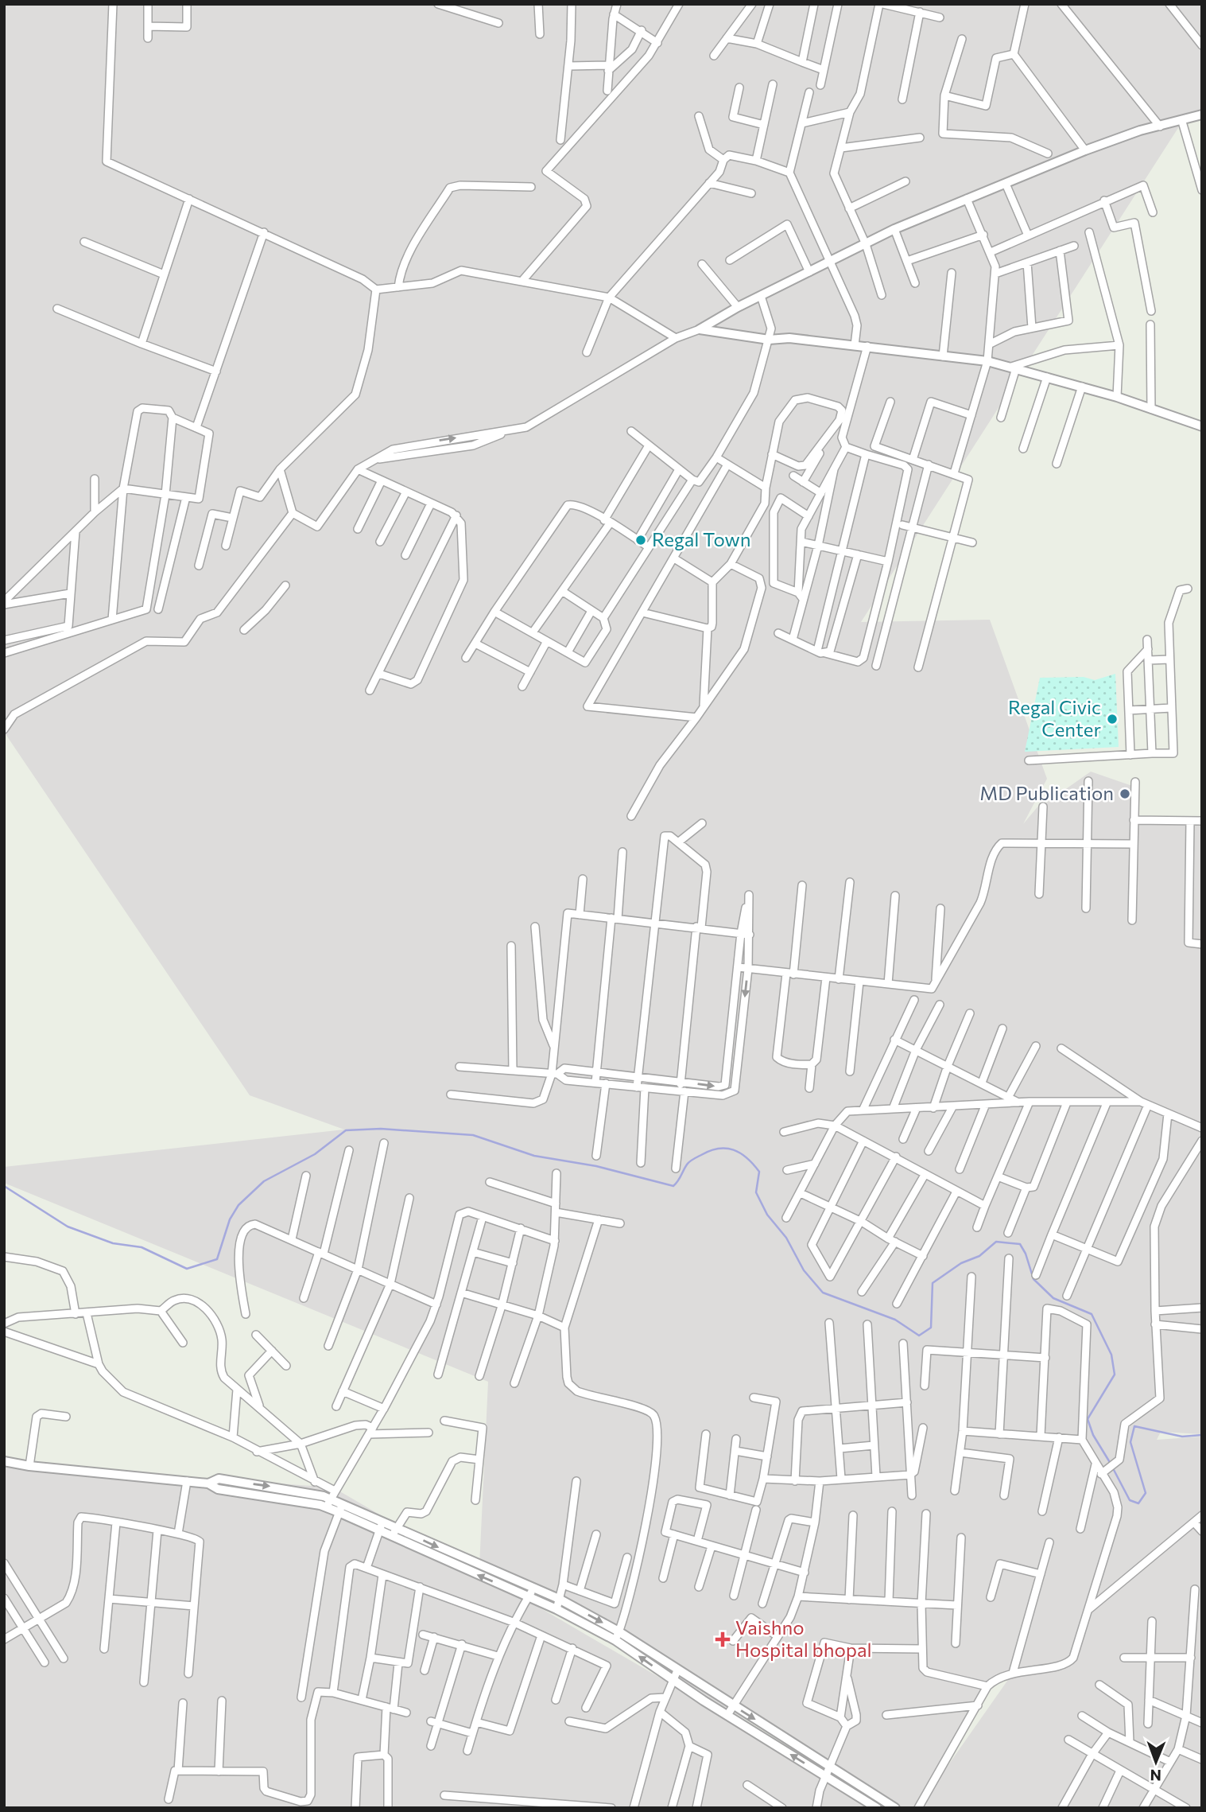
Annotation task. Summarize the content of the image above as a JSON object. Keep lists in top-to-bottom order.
{
  "places": {
    "other": ["Regal Town", "Regal Civic Center", "MD Publication"],
    "health": ["Vaishno Hospital bhopal"]
  },
  "north": "bottom"
}
